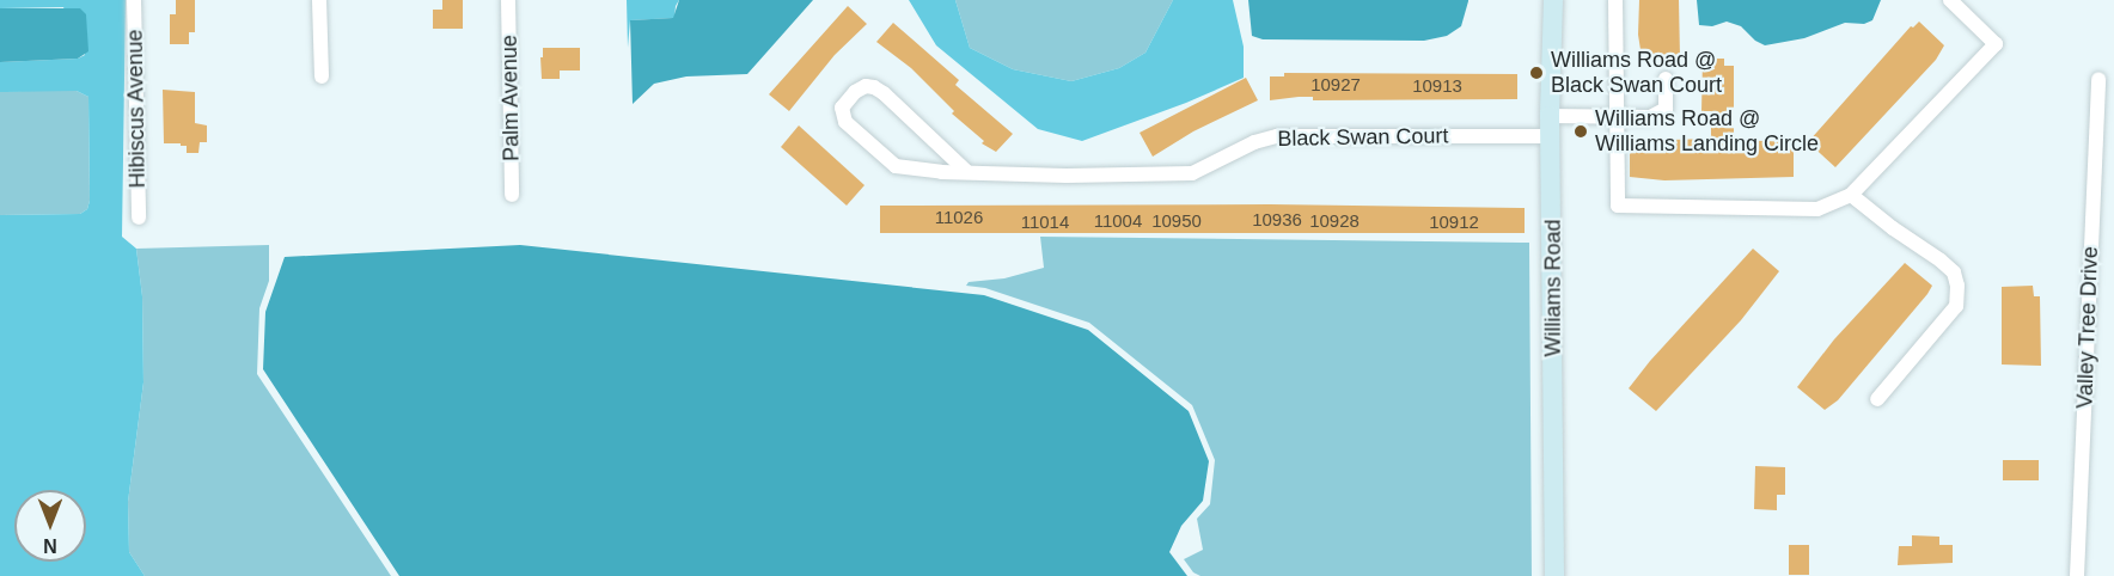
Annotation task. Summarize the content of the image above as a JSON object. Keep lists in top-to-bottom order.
{
  "streets": {
    "street": [
      "Palm Avenue",
      "Hibiscus Avenue",
      "Black Swan Court",
      "Williams Road",
      "Valley Tree Drive"
    ]
  },
  "crossings": [
    ["Black Swan Court", "Williams Road"]
  ],
  "places": ["Williams Road @ Black Swan Court", "Williams Road @ Williams Landing Circle"],
  "house_numbers": [
    "10927",
    "10913",
    "11026",
    "10936",
    "11004",
    "10950",
    "10928",
    "11014",
    "10912"
  ],
  "north": "bottom"
}
